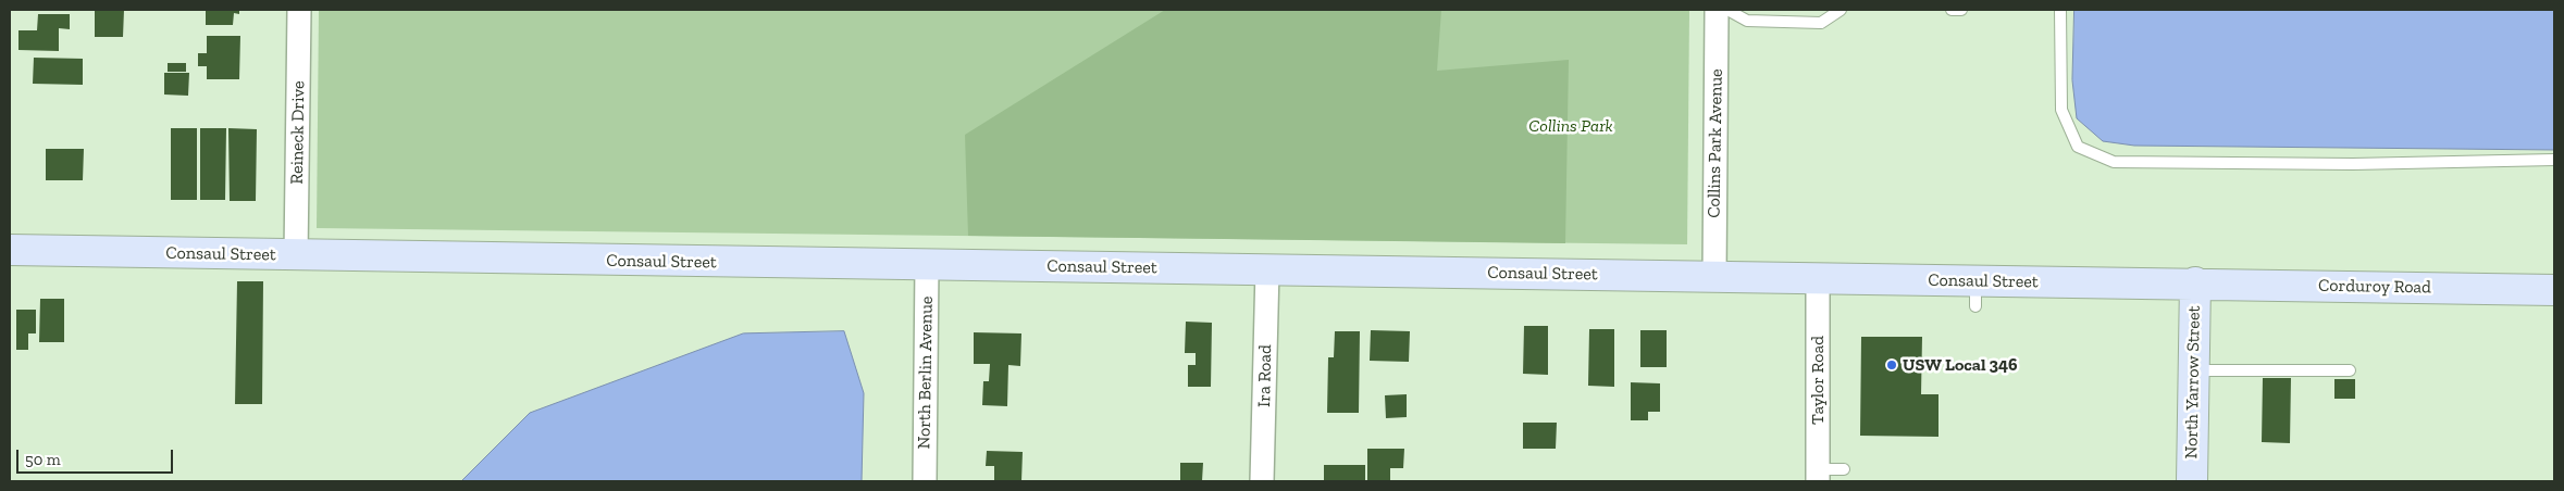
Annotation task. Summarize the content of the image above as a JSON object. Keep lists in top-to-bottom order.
{
  "streets": {
    "street": [
      "Reineck Drive",
      "Collins Park Avenue",
      "Consaul Street",
      "Corduroy Road",
      "North Berlin Avenue",
      "Ira Road",
      "Taylor Road",
      "North Yarrow Street"
    ]
  },
  "crossings": [
    ["Reineck Drive", "Consaul Street"],
    ["Collins Park Avenue", "Consaul Street"],
    ["Consaul Street", "Corduroy Road"],
    ["Consaul Street", "North Berlin Avenue"],
    ["Consaul Street", "Ira Road"],
    ["Consaul Street", "Taylor Road"],
    ["Consaul Street", "North Yarrow Street"],
    ["Corduroy Road", "North Yarrow Street"]
  ],
  "parks": ["Collins Park"],
  "places": ["USW Local 346"],
  "scale_bar": "50 m"
}
